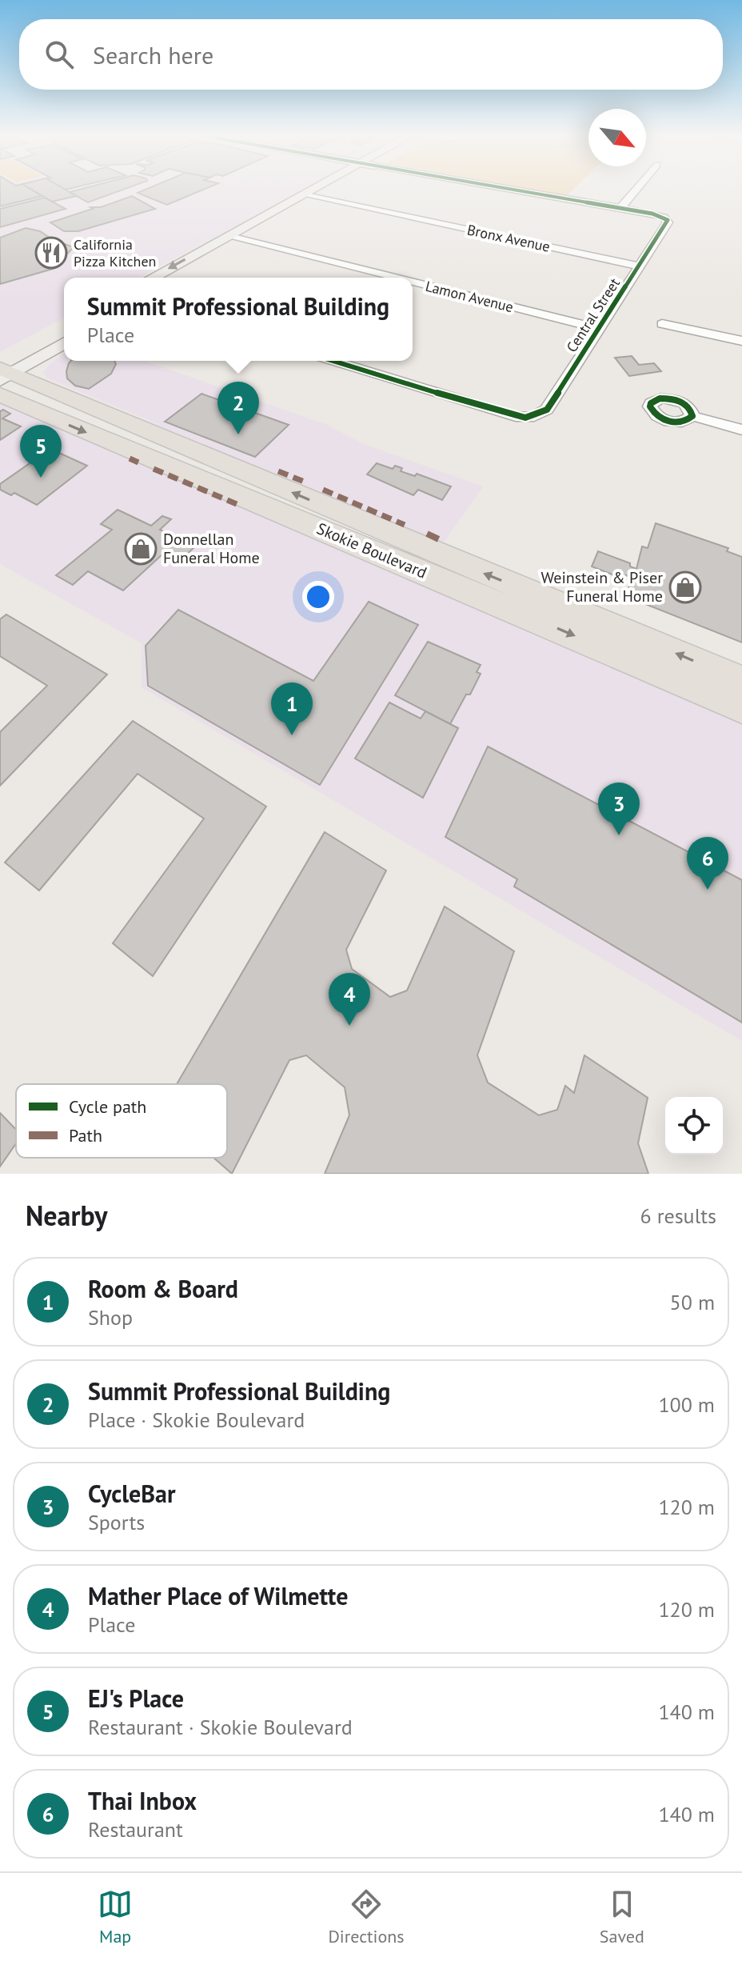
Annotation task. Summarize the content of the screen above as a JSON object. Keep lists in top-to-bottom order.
{
  "streets": {
    "main road": ["Skokie Boulevard"],
    "street": ["Bronx Avenue", "Lamon Avenue", "Central Street"]
  },
  "crossings": [
    ["Bronx Avenue", "Central Street"],
    ["Lamon Avenue", "Central Street"]
  ],
  "places": {
    "restaurant": ["California Pizza Kitchen"],
    "shop": ["Donnellan Funeral Home", "Weinstein & Piser Funeral Home"]
  },
  "legend": ["Cycle path", "Path"],
  "north": "bottom right",
  "page": {
    "search": "Search here",
    "popup": ["Summit Professional Building", "Place"],
    "pins": [
      "2",
      "5",
      "1",
      "3",
      "6",
      "4"
    ],
    "heading": ["Nearby", "6 results"],
    "list": [
      {
        "mark": "1",
        "name": "Room & Board",
        "note": "Shop",
        "value": "50 m"
      },
      {
        "mark": "2",
        "name": "Summit Professional Building",
        "note": "Place · Skokie Boulevard",
        "value": "100 m"
      },
      {
        "mark": "3",
        "name": "CycleBar",
        "note": "Sports",
        "value": "120 m"
      },
      {
        "mark": "4",
        "name": "Mather Place of Wilmette",
        "note": "Place",
        "value": "120 m"
      },
      {
        "mark": "5",
        "name": "EJ's Place",
        "note": "Restaurant · Skokie Boulevard",
        "value": "140 m"
      },
      {
        "mark": "6",
        "name": "Thai Inbox",
        "note": "Restaurant",
        "value": "140 m"
      }
    ],
    "nav": ["Map", "Directions", "Saved"]
  }
}
